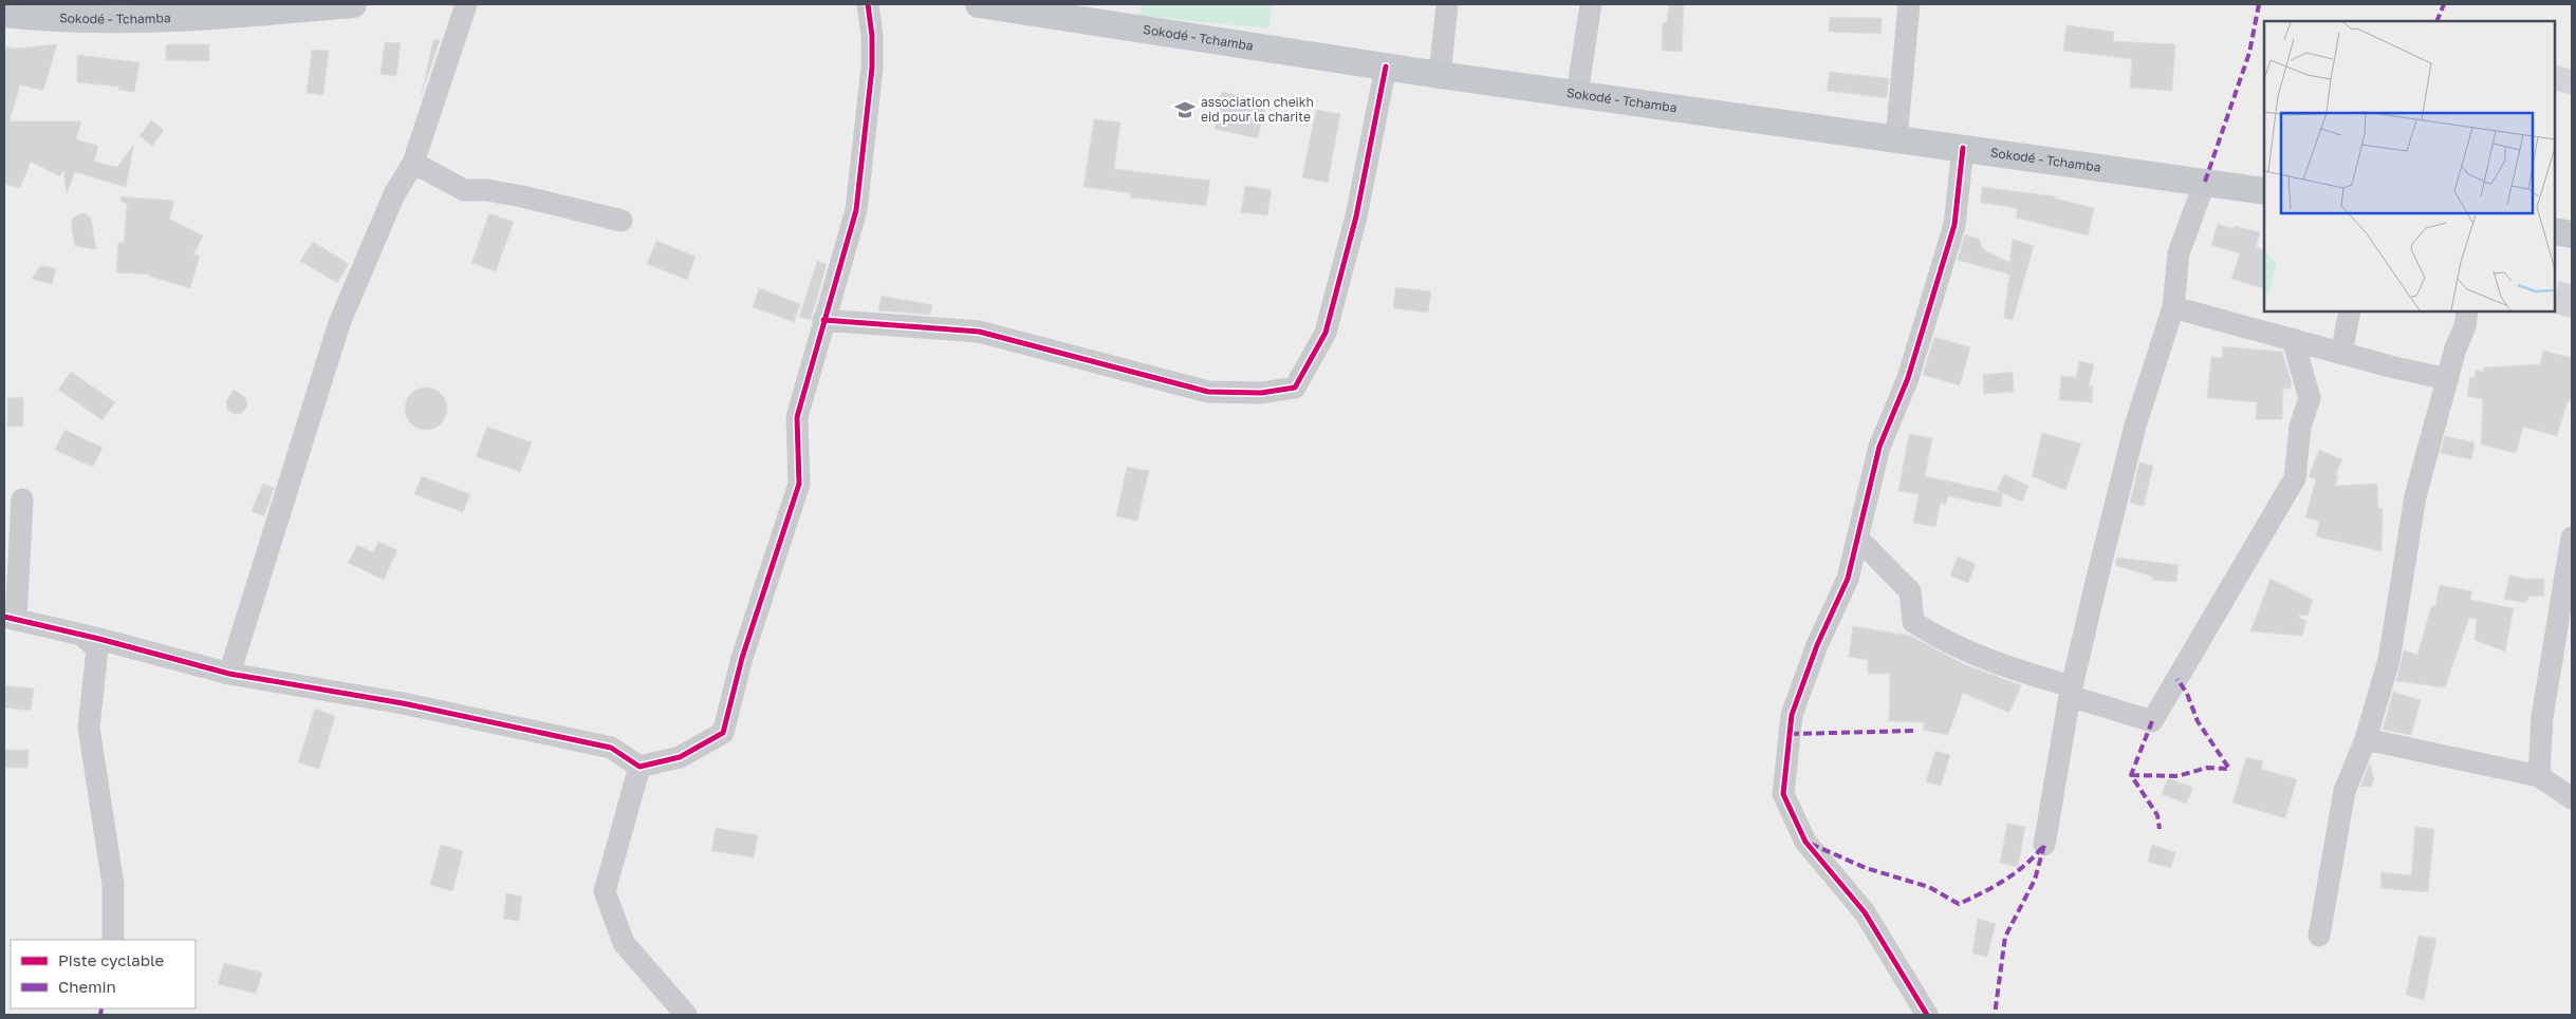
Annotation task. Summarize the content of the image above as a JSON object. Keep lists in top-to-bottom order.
{
  "streets": {
    "main road": ["Sokodé - Tchamba"]
  },
  "places": {
    "school or university": ["association cheikh eid pour la charite"]
  },
  "legend": ["Piste cyclable", "Chemin"]
}
